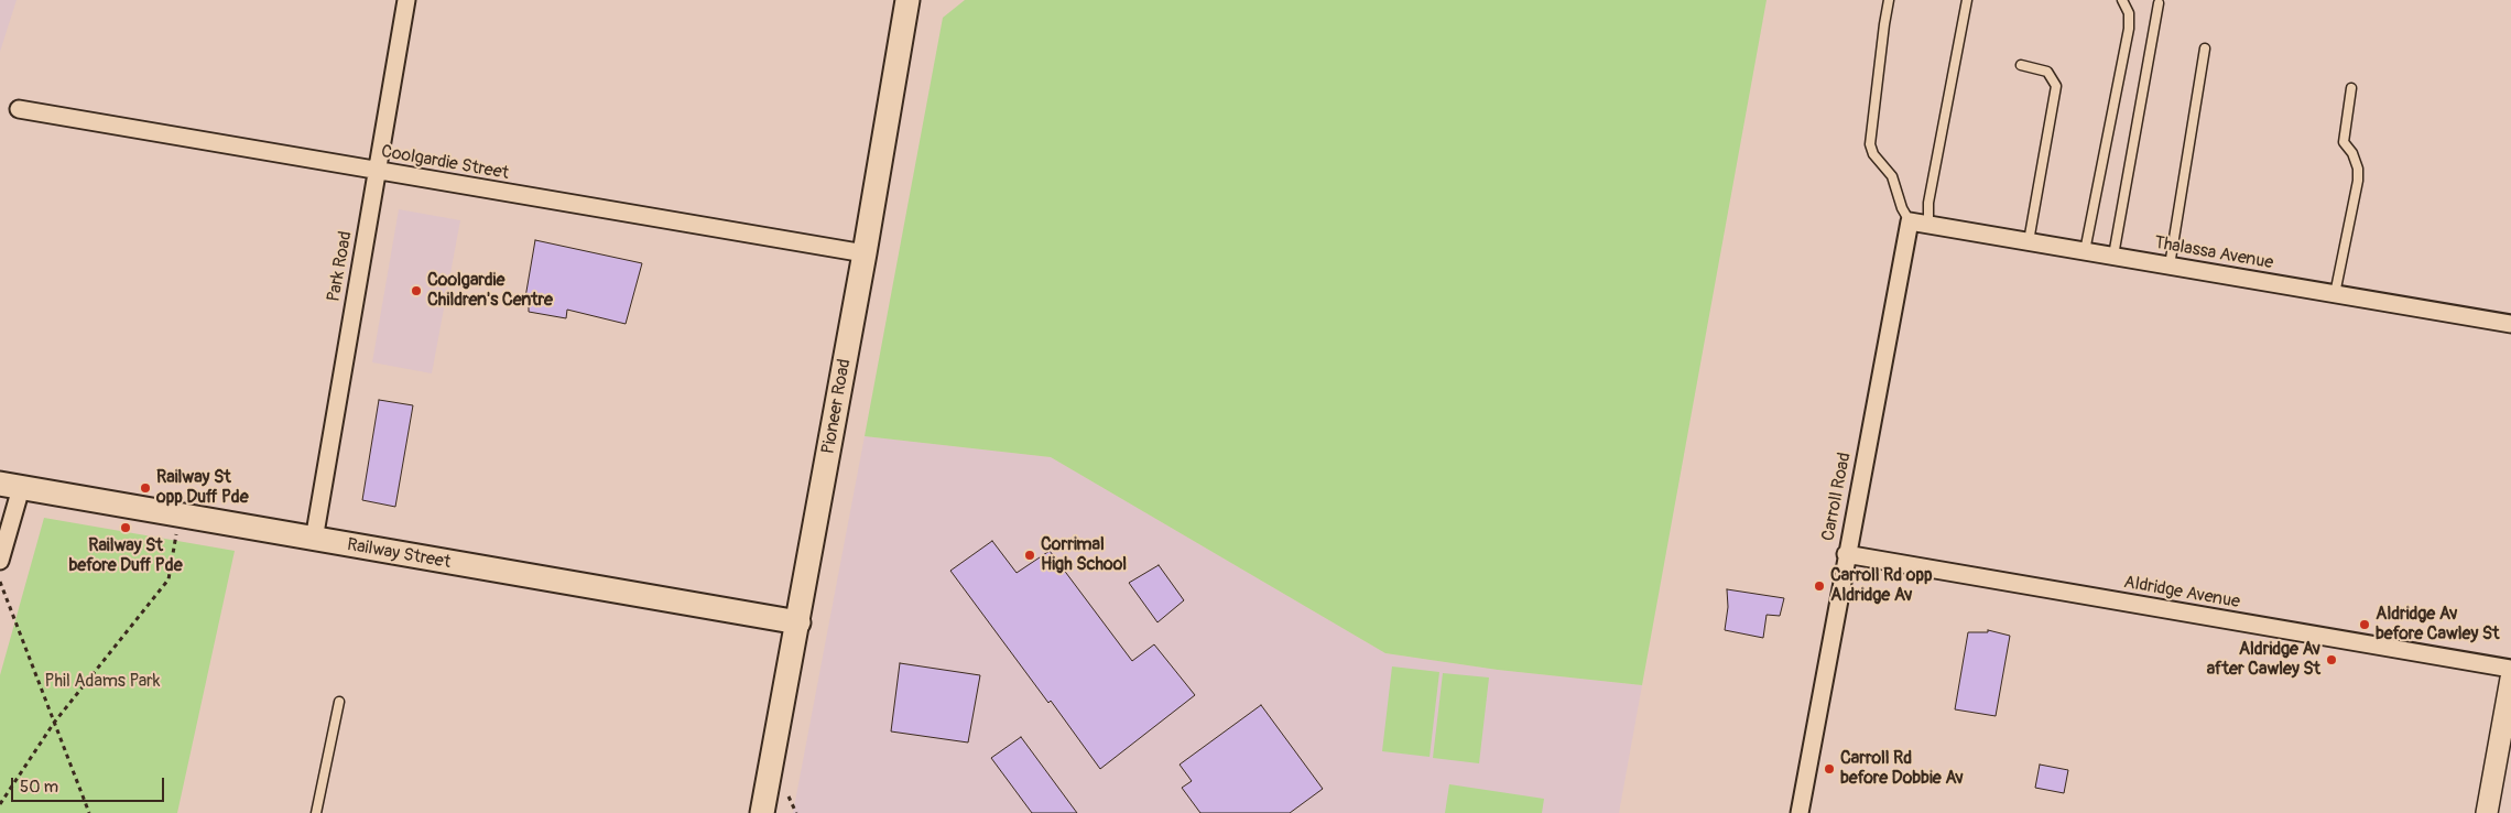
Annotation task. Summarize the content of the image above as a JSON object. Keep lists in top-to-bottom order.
{
  "streets": {
    "main road": ["Pioneer Road", "Railway Street"],
    "street": [
      "Coolgardie Street",
      "Thalassa Avenue",
      "Park Road",
      "Carroll Road",
      "Aldridge Avenue"
    ]
  },
  "crossings": [
    ["Coolgardie Street", "Park Road"],
    ["Coolgardie Street", "Pioneer Road"],
    ["Thalassa Avenue", "Carroll Road"],
    ["Park Road", "Railway Street"],
    ["Pioneer Road", "Railway Street"],
    ["Carroll Road", "Aldridge Avenue"]
  ],
  "parks": ["Phil Adams Park"],
  "places": [
    "Coolgardie Children's Centre",
    "Railway St opp Duff Pde",
    "Railway St before Duff Pde",
    "Corrimal High School",
    "Carroll Rd opp Aldridge Av",
    "Aldridge Av before Cawley St",
    "Aldridge Av after Cawley St",
    "Carroll Rd before Dobbie Av"
  ],
  "scale_bar": "50 m"
}
